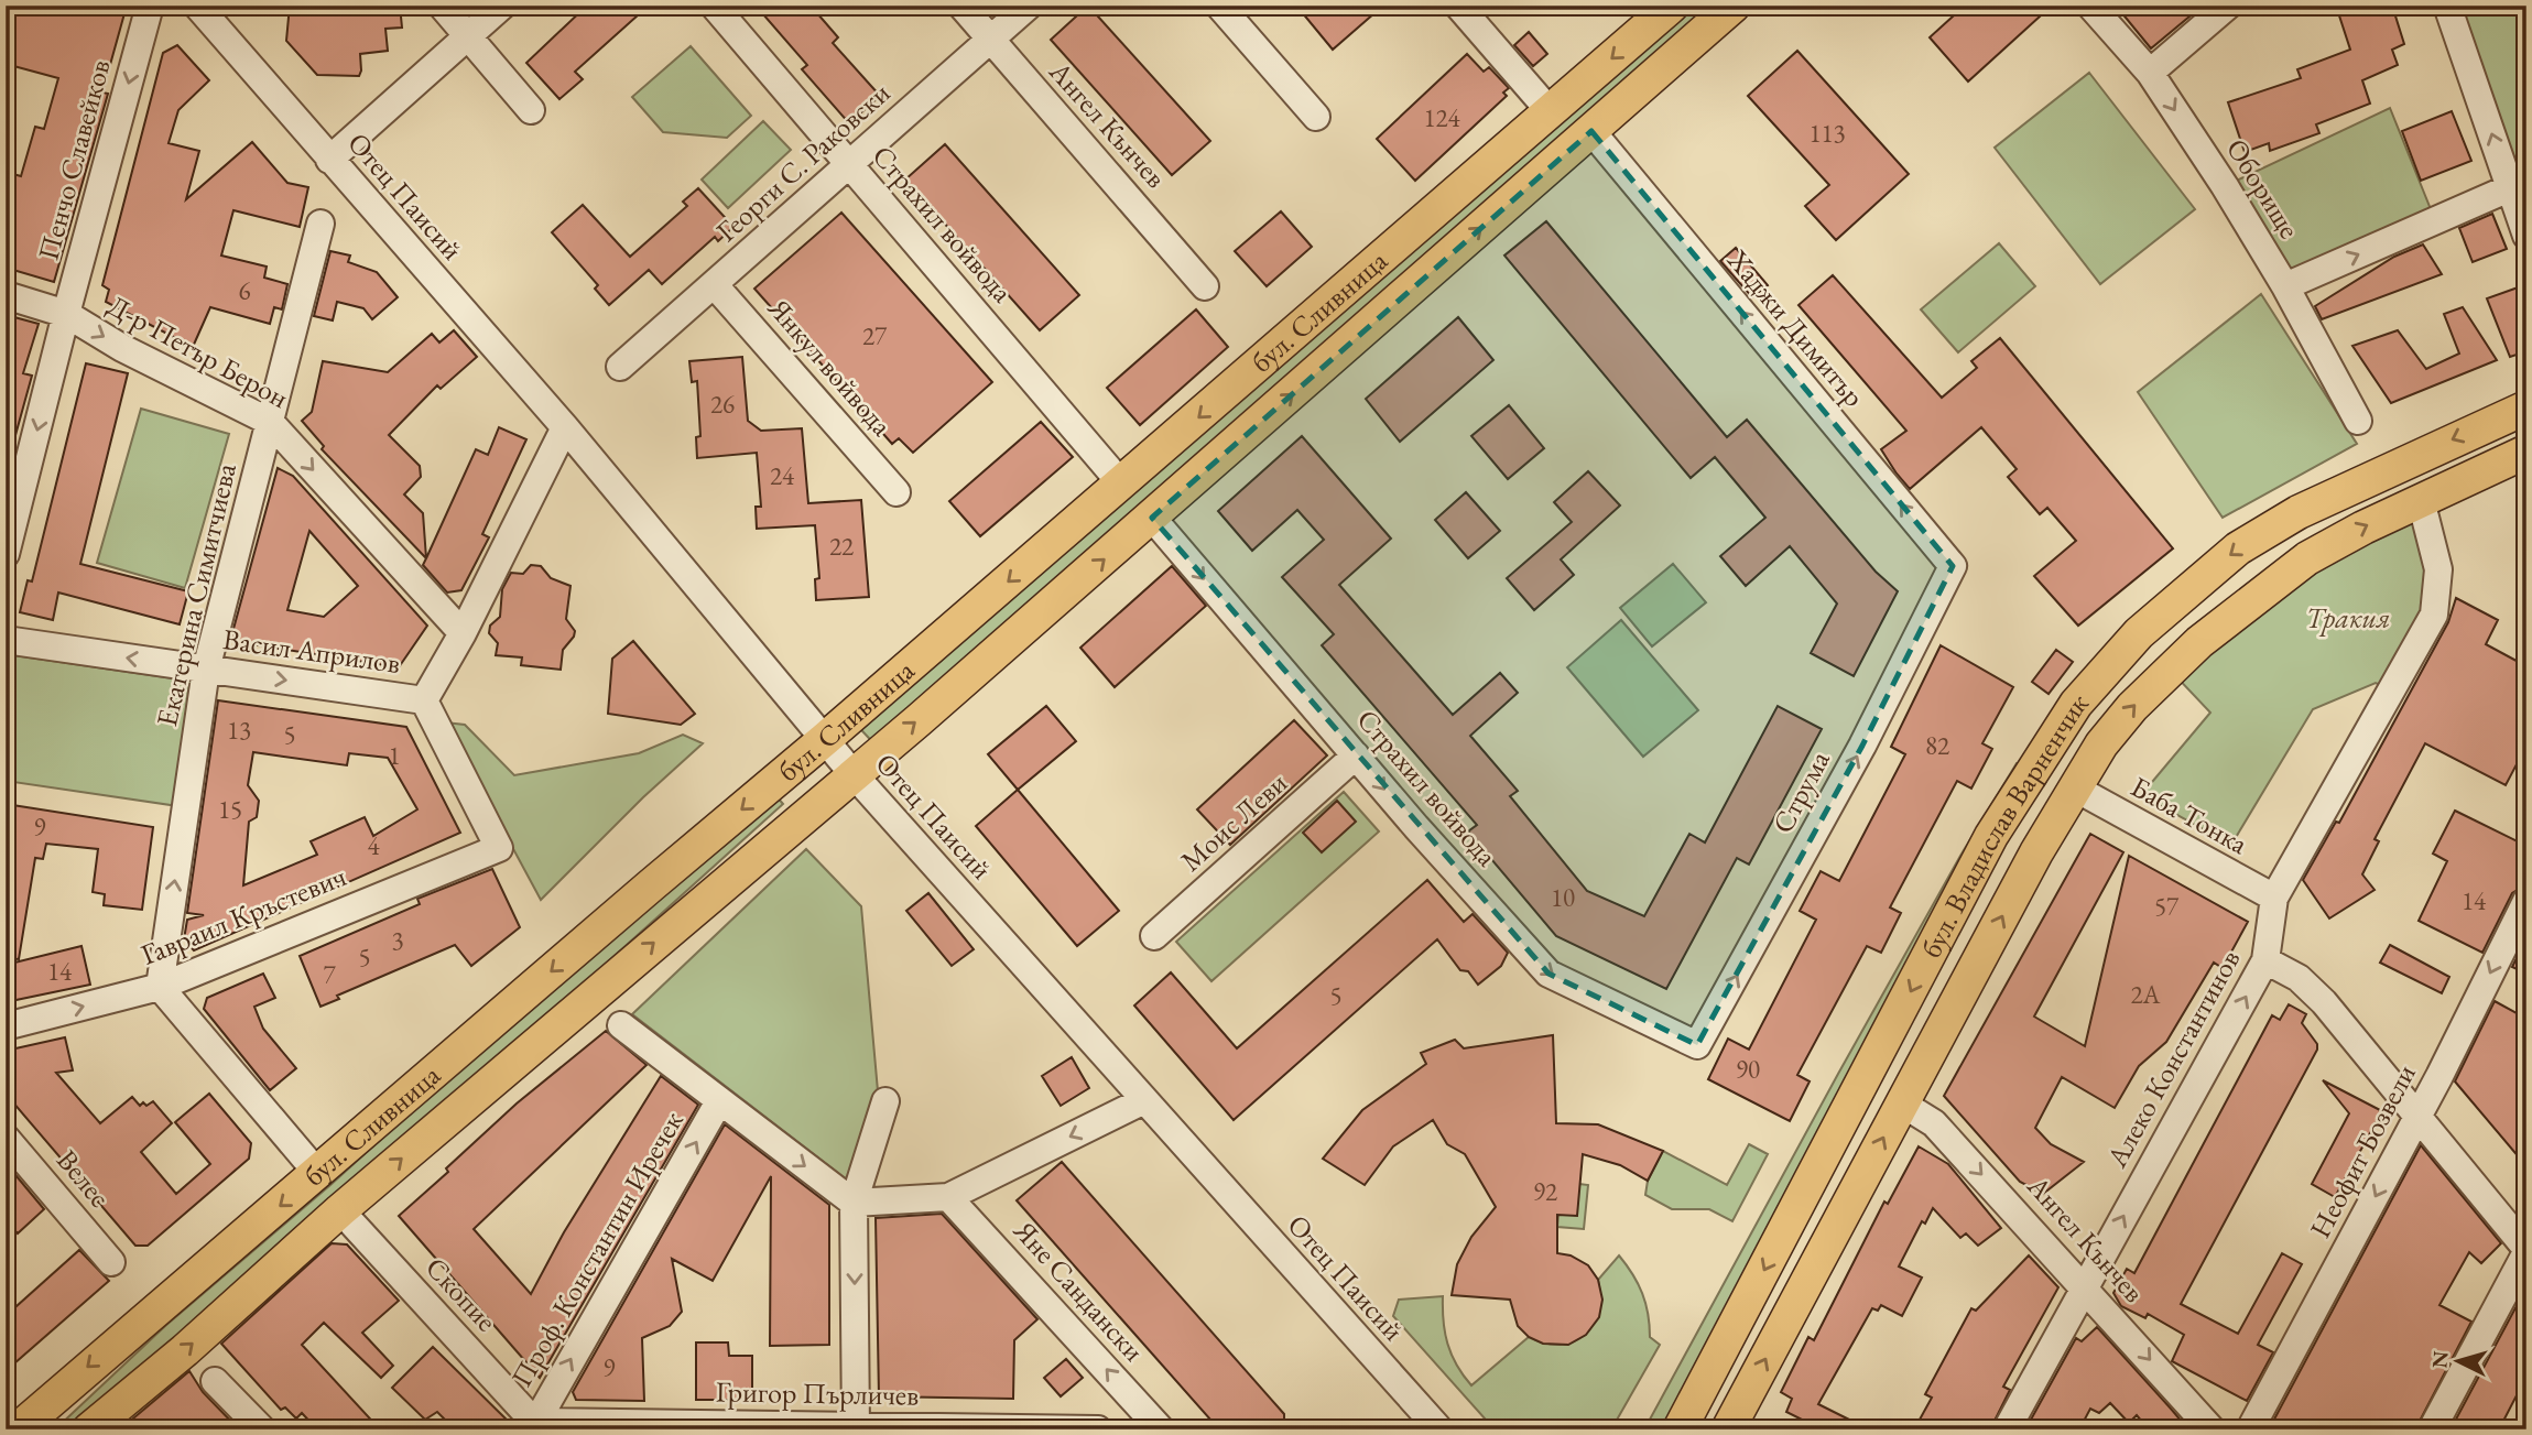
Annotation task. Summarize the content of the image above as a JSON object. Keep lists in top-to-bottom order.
{
  "streets": {
    "main road": ["бул. Сливница", "бул. Владислав Варненчик"],
    "street": [
      "Ангел Кънчев",
      "Пенчо Славейков",
      "Георги С. Раковски",
      "Оборище",
      "Отец Паисий",
      "Страхил войвода",
      "Хаджи Димитър",
      "Д-р Петър Берон",
      "Янкул войвода",
      "Екатерина Симитчиева",
      "Васил Априлов",
      "Струма",
      "Баба Тонка",
      "Моис Леви",
      "Гавраил Кръстевич",
      "Алеко Константинов",
      "Неофит Бозвели",
      "Велес",
      "Проф. Константин Иречек",
      "Яне Сандански",
      "Скопие",
      "Григор Пърличев"
    ]
  },
  "crossings": [
    ["Ангел Кънчев", "Георги С. Раковски"],
    ["Ангел Кънчев", "бул. Владислав Варненчик"],
    ["Ангел Кънчев", "Алеко Константинов"],
    ["Пенчо Славейков", "Д-р Петър Берон"],
    ["Георги С. Раковски", "Страхил войвода"],
    ["Георги С. Раковски", "Янкул войвода"],
    ["Отец Паисий", "бул. Сливница"],
    ["Страхил войвода", "бул. Сливница"],
    ["Страхил войвода", "Струма"],
    ["Страхил войвода", "Моис Леви"],
    ["бул. Сливница", "Хаджи Димитър"],
    ["бул. Сливница", "Скопие"],
    ["Хаджи Димитър", "Струма"],
    ["Д-р Петър Берон", "Екатерина Симитчиева"],
    ["Екатерина Симитчиева", "Васил Априлов"],
    ["Екатерина Симитчиева", "Гавраил Кръстевич"],
    ["Васил Априлов", "Гавраил Кръстевич"],
    ["Баба Тонка", "бул. Владислав Варненчик"],
    ["Баба Тонка", "Алеко Константинов"],
    ["бул. Владислав Варненчик", "Алеко Константинов"],
    ["Проф. Константин Иречек", "Скопие"],
    ["Проф. Константин Иречек", "Григор Пърличев"],
    ["Скопие", "Григор Пърличев"]
  ],
  "one_way": [
    "Ангел Кънчев",
    "Пенчо Славейков",
    "Оборище",
    "Страхил войвода",
    "Хаджи Димитър",
    "Д-р Петър Берон",
    "Екатерина Симитчиева",
    "Струма",
    "Алеко Константинов",
    "Проф. Константин Иречек",
    "Яне Сандански"
  ],
  "parks": ["Тракия"],
  "house_numbers": [
    "124",
    "113",
    "6",
    "27",
    "26",
    "24",
    "22",
    "13",
    "5",
    "82",
    "1",
    "15",
    "9",
    "4",
    "10",
    "14",
    "57",
    "3",
    "5",
    "14",
    "7",
    "2А",
    "5",
    "90",
    "92",
    "9"
  ],
  "north": "left"
}
